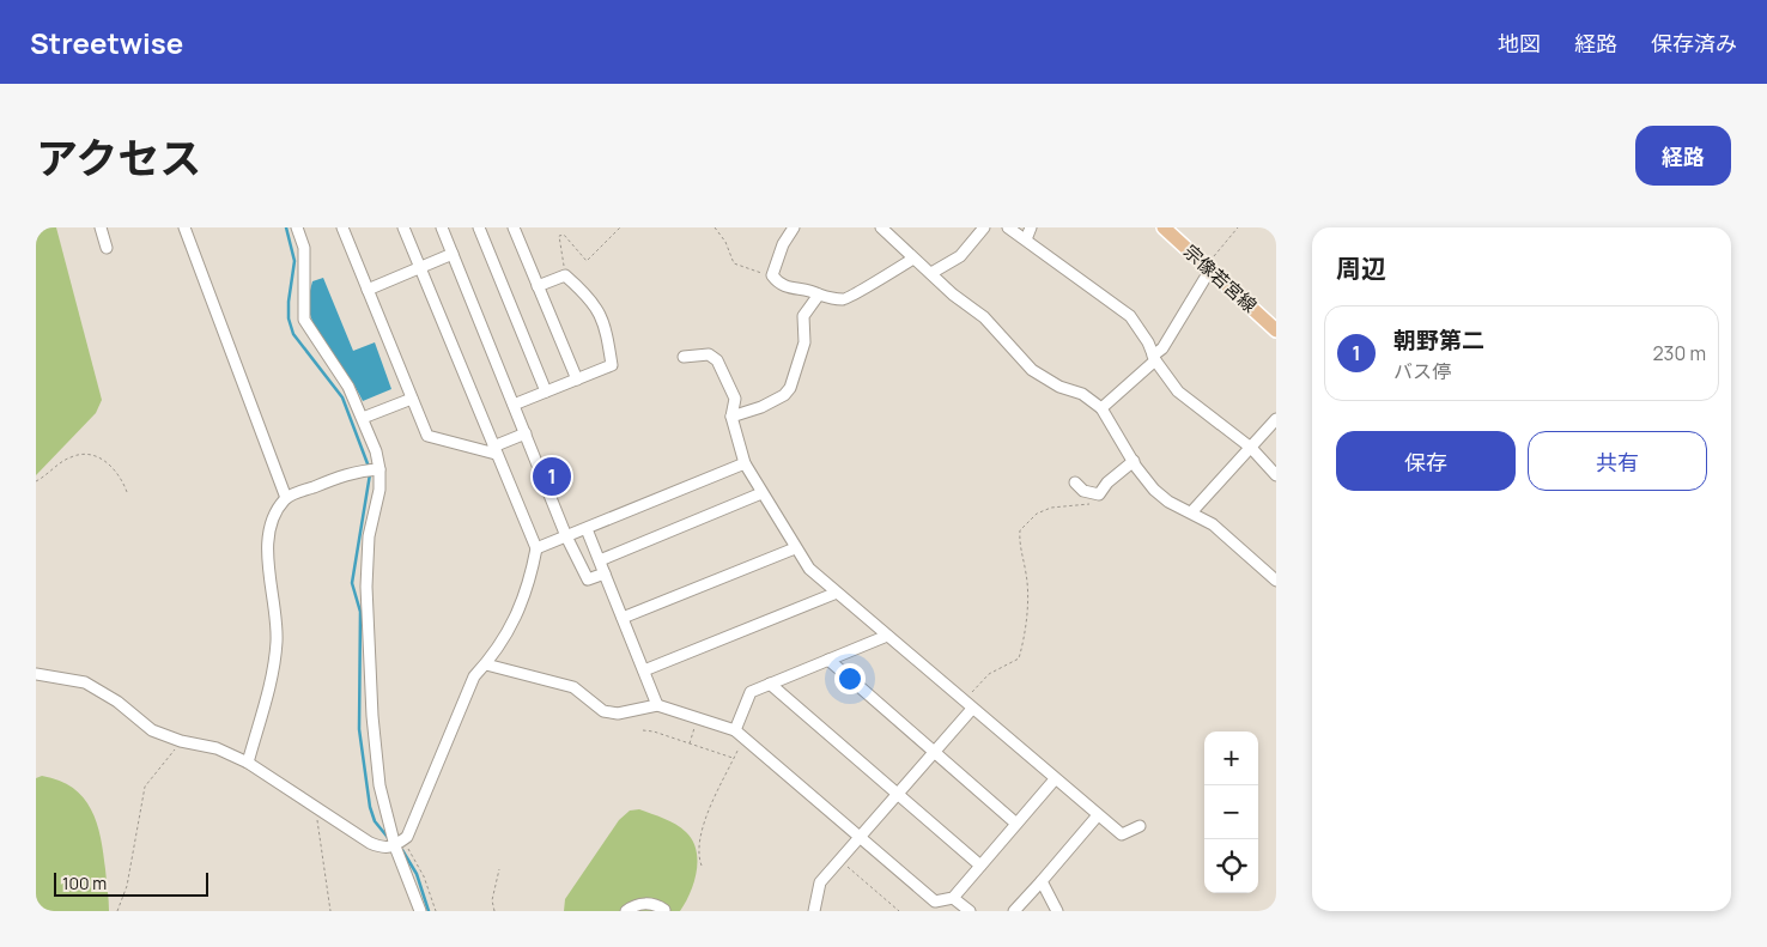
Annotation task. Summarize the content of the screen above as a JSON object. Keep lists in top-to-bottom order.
{
  "streets": {
    "main road": ["宗像若宮線"]
  },
  "scale_bar": "100 m",
  "page": {
    "header": "Streetwise",
    "nav": ["地図", "経路", "保存済み"],
    "title": "アクセス",
    "buttons": [
      "経路",
      ["保存", "共有"]
    ],
    "heading": "周辺",
    "list": [
      {
        "mark": "1",
        "name": "朝野第二",
        "note": "バス停",
        "value": "230 m"
      }
    ],
    "pins": "1",
    "map_buttons": ["+", "−"],
    "scale": "100 m"
  }
}
